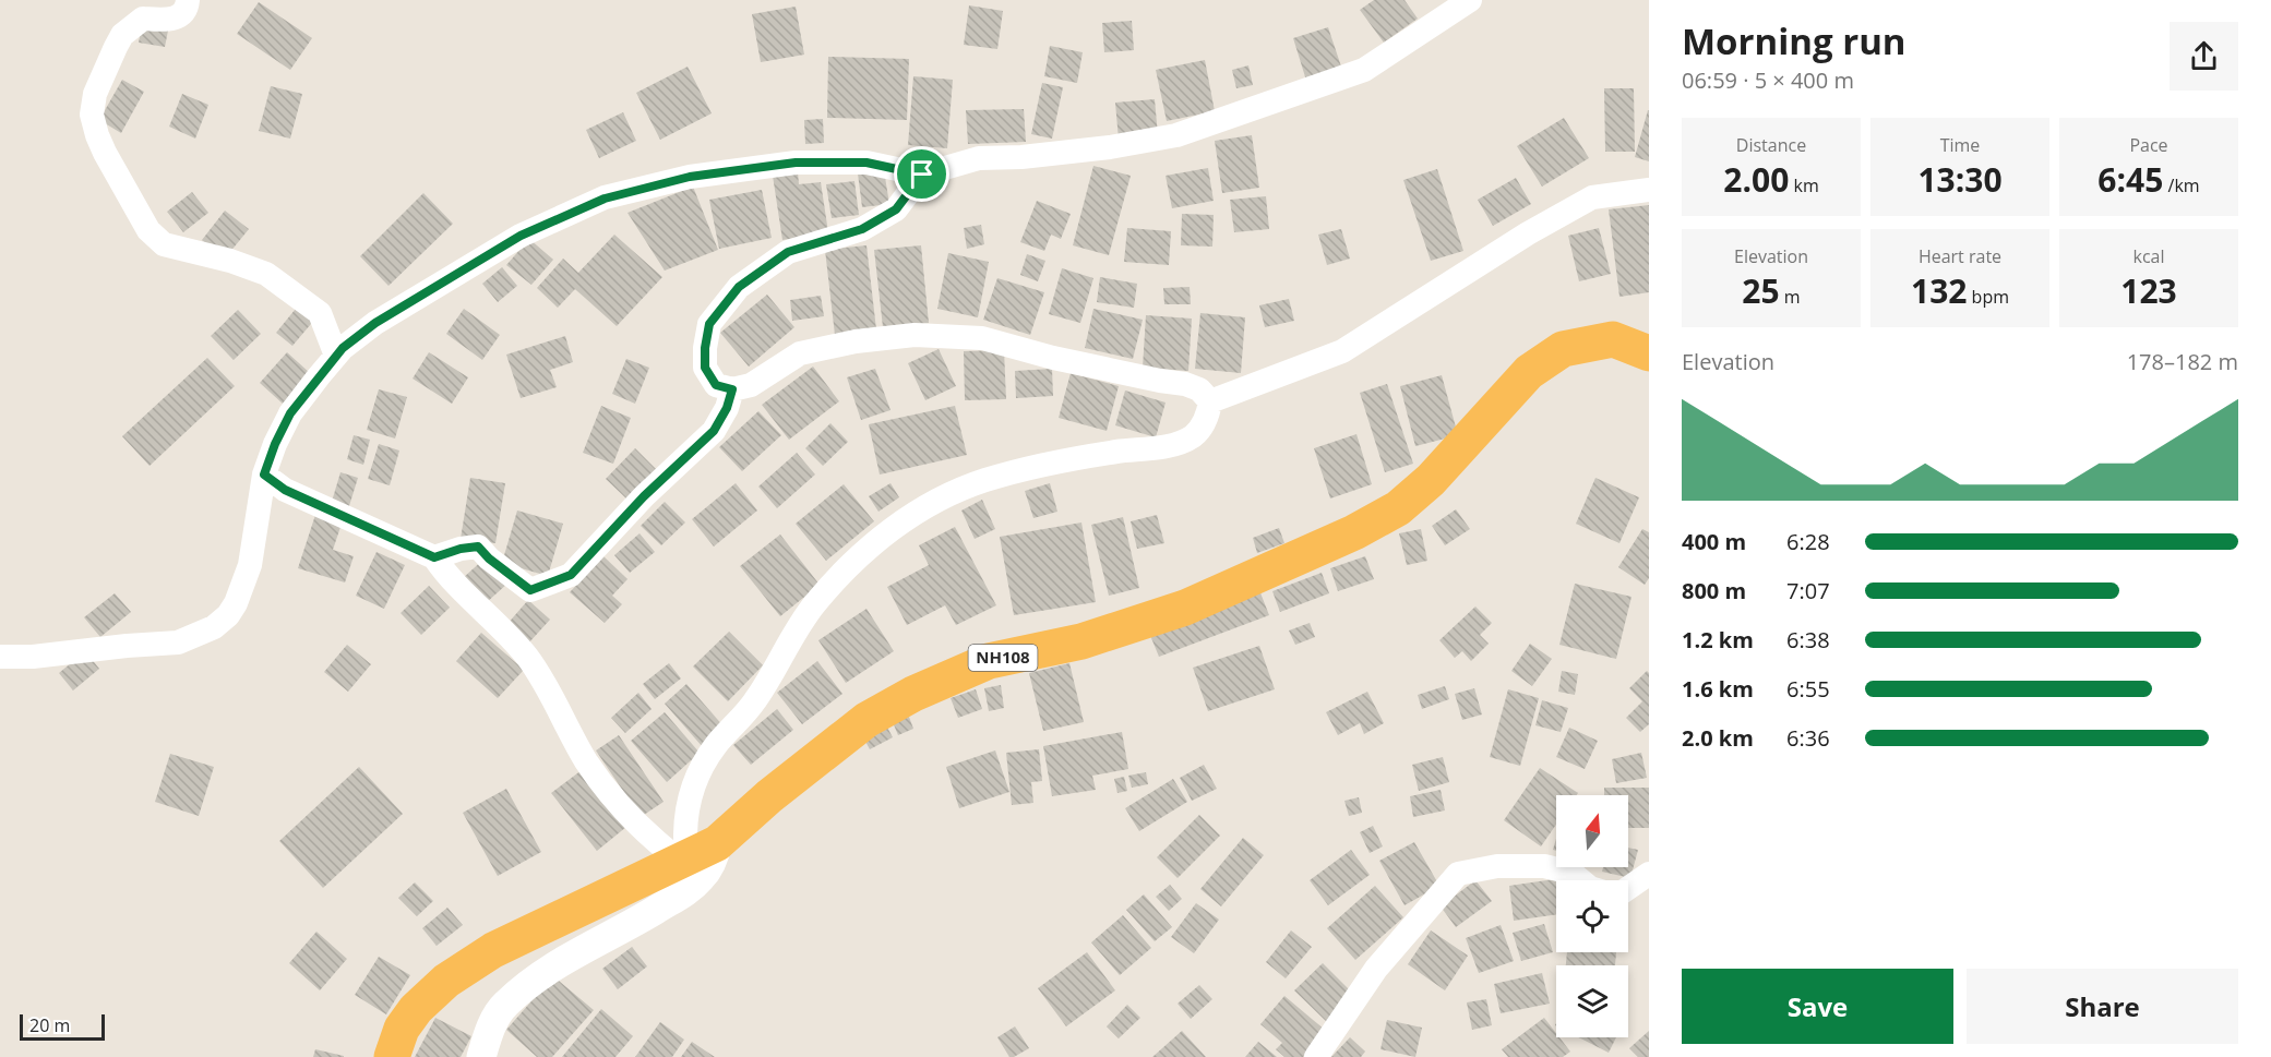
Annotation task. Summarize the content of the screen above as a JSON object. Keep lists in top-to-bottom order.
{
  "streets": {
    "highway": ["NH108"]
  },
  "scale_bar": "20 m",
  "north": "top",
  "page": {
    "heading": ["Morning run", "06:59 · 5 × 400 m"],
    "stats": [
      ["Distance", "2.00 km"],
      ["Time", "13:30"],
      ["Pace", "6:45 /km"],
      ["Elevation", "25 m"],
      ["Heart rate", "132 bpm"],
      ["kcal", "123"]
    ],
    "chart": ["Elevation", "178–182 m"],
    "list": [
      {
        "name": "400 m",
        "note": "6:28"
      },
      {
        "name": "800 m",
        "note": "7:07"
      },
      {
        "name": "1.2 km",
        "note": "6:38"
      },
      {
        "name": "1.6 km",
        "note": "6:55"
      },
      {
        "name": "2.0 km",
        "note": "6:36"
      }
    ],
    "buttons": ["Save", "Share"],
    "scale": "20 m"
  }
}
